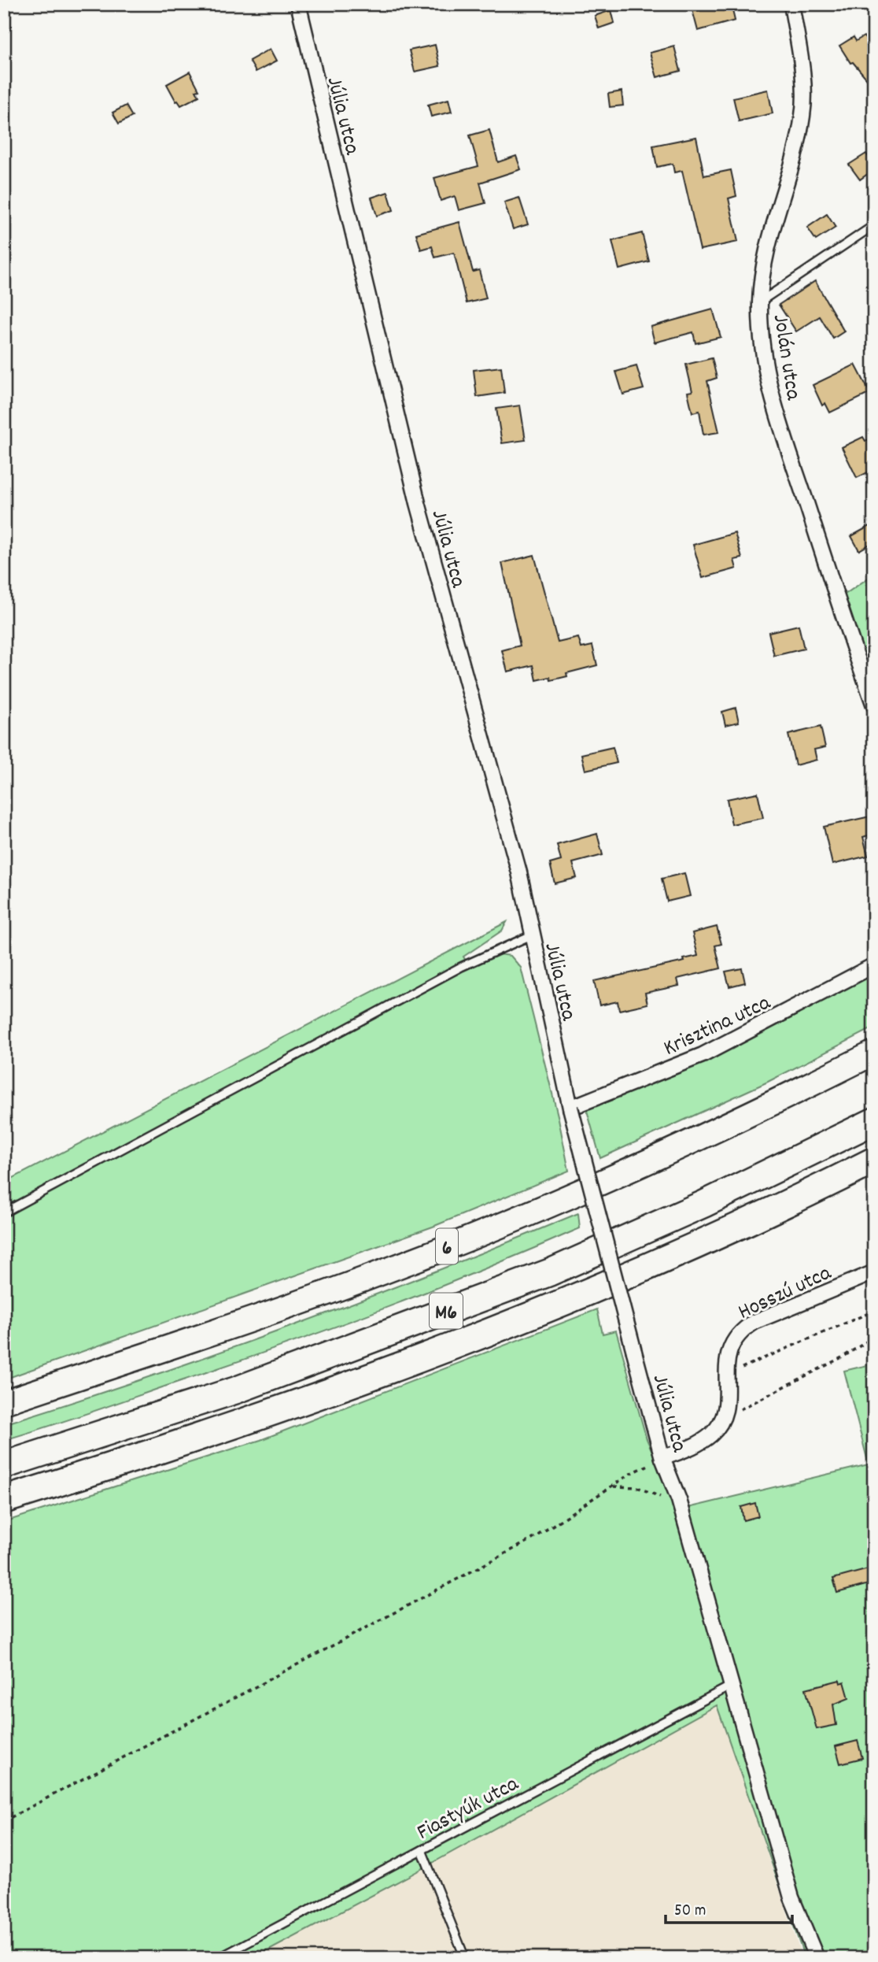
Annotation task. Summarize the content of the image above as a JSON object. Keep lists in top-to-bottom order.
{
  "streets": {
    "highway": ["M6"],
    "main road": ["6"],
    "street": [
      "Júlia utca",
      "Jolán utca",
      "Krisztina utca",
      "Hosszú utca"
    ],
    "lane": ["Fiastyúk utca"]
  },
  "crossings": [
    ["Júlia utca", "Krisztina utca"],
    ["Júlia utca", "Fiastyúk utca"]
  ],
  "scale_bar": "50 m"
}
